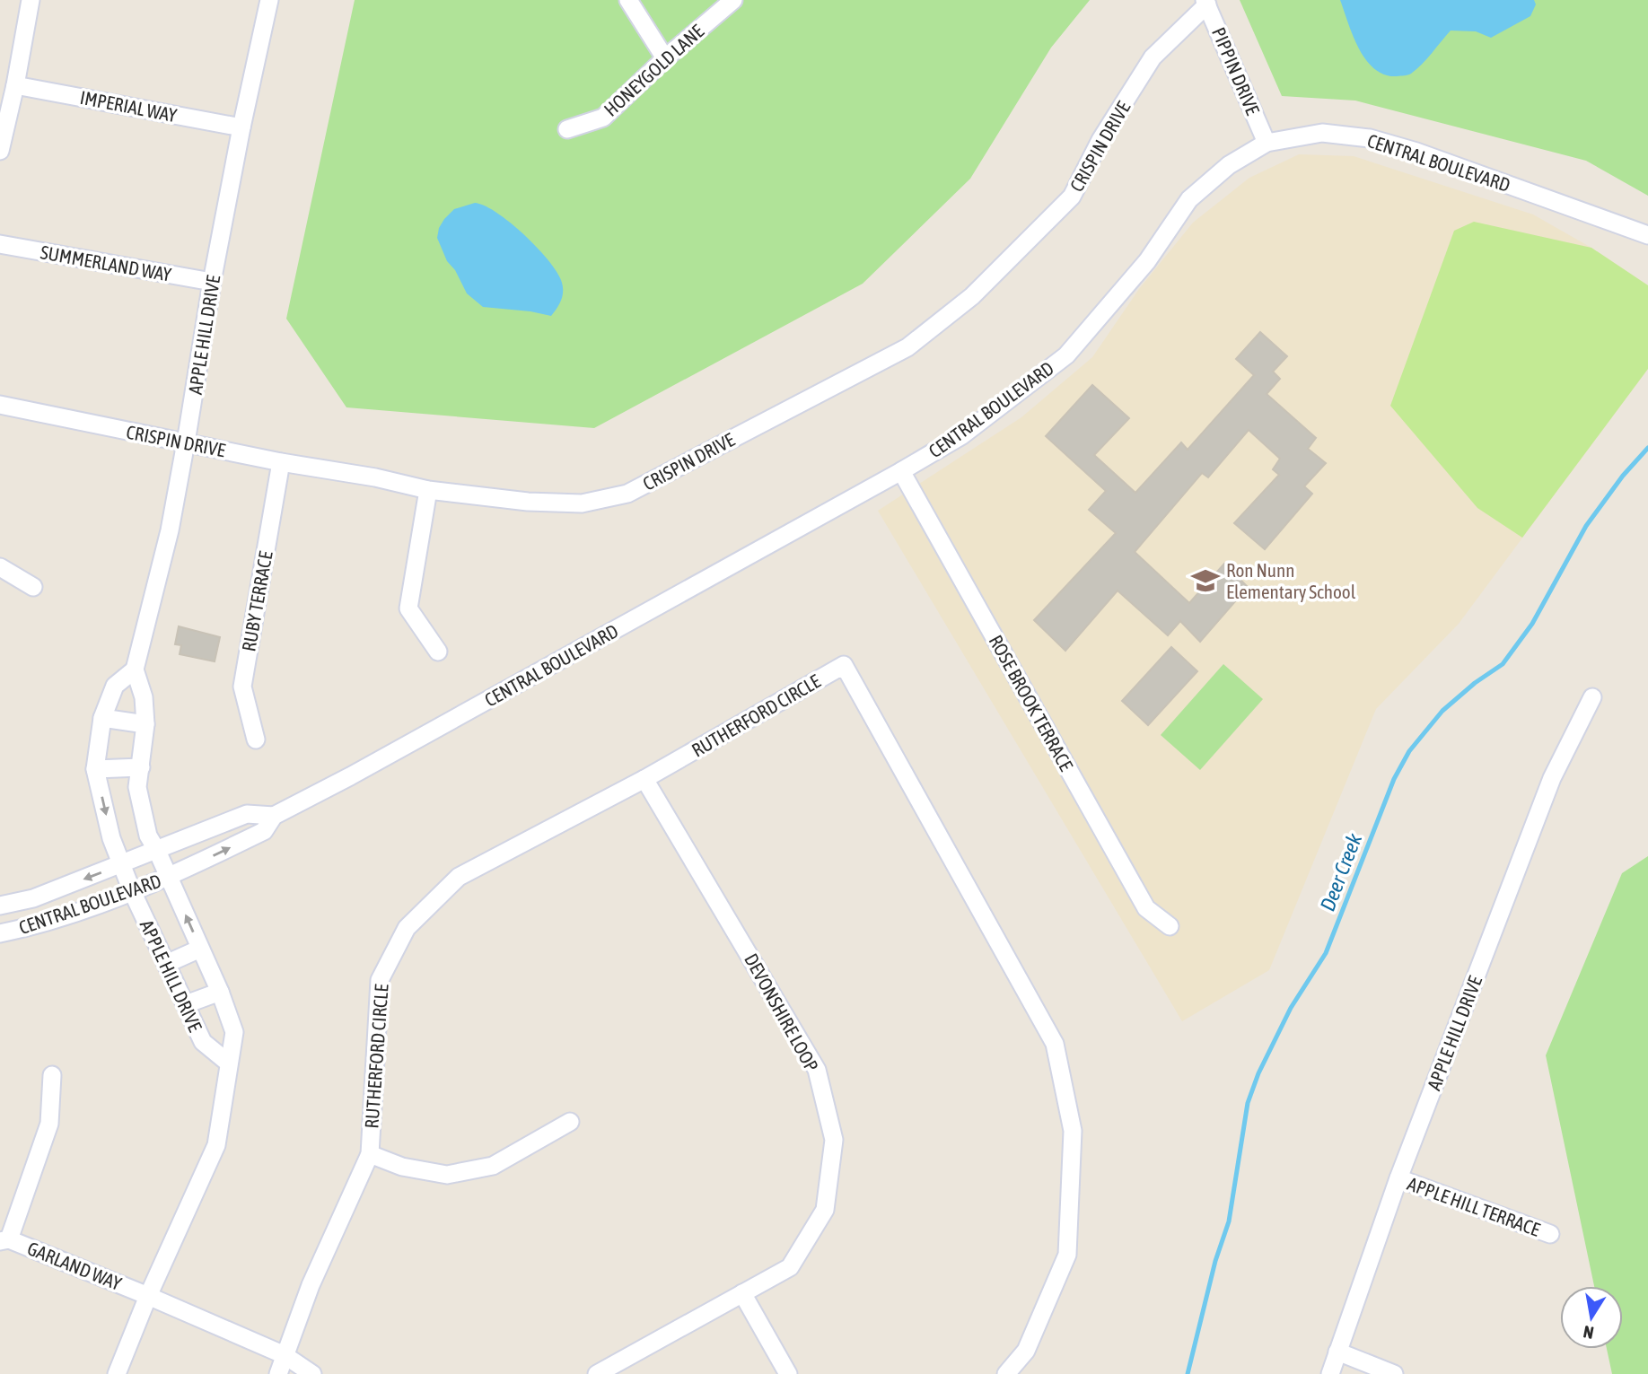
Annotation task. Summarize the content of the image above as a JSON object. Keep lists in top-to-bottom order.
{
  "streets": {
    "street": [
      "HONEYGOLD LANE",
      "PIPPIN DRIVE",
      "IMPERIAL WAY",
      "CRISPIN DRIVE",
      "CENTRAL BOULEVARD",
      "SUMMERLAND WAY",
      "APPLE HILL DRIVE",
      "RUBY TERRACE",
      "ROSE BROOK TERRACE",
      "RUTHERFORD CIRCLE",
      "DEVONSHIRE LOOP",
      "APPLE HILL TERRACE",
      "GARLAND WAY"
    ]
  },
  "crossings": [
    ["PIPPIN DRIVE", "CRISPIN DRIVE"],
    ["PIPPIN DRIVE", "CENTRAL BOULEVARD"],
    ["IMPERIAL WAY", "APPLE HILL DRIVE"],
    ["CRISPIN DRIVE", "APPLE HILL DRIVE"],
    ["CRISPIN DRIVE", "RUBY TERRACE"],
    ["CENTRAL BOULEVARD", "APPLE HILL DRIVE"],
    ["CENTRAL BOULEVARD", "ROSE BROOK TERRACE"],
    ["SUMMERLAND WAY", "APPLE HILL DRIVE"],
    ["APPLE HILL DRIVE", "APPLE HILL TERRACE"],
    ["APPLE HILL DRIVE", "GARLAND WAY"],
    ["RUTHERFORD CIRCLE", "DEVONSHIRE LOOP"]
  ],
  "water": ["Deer Creek"],
  "places": {
    "school or university": ["Ron Nunn Elementary School"]
  },
  "north": "bottom"
}
